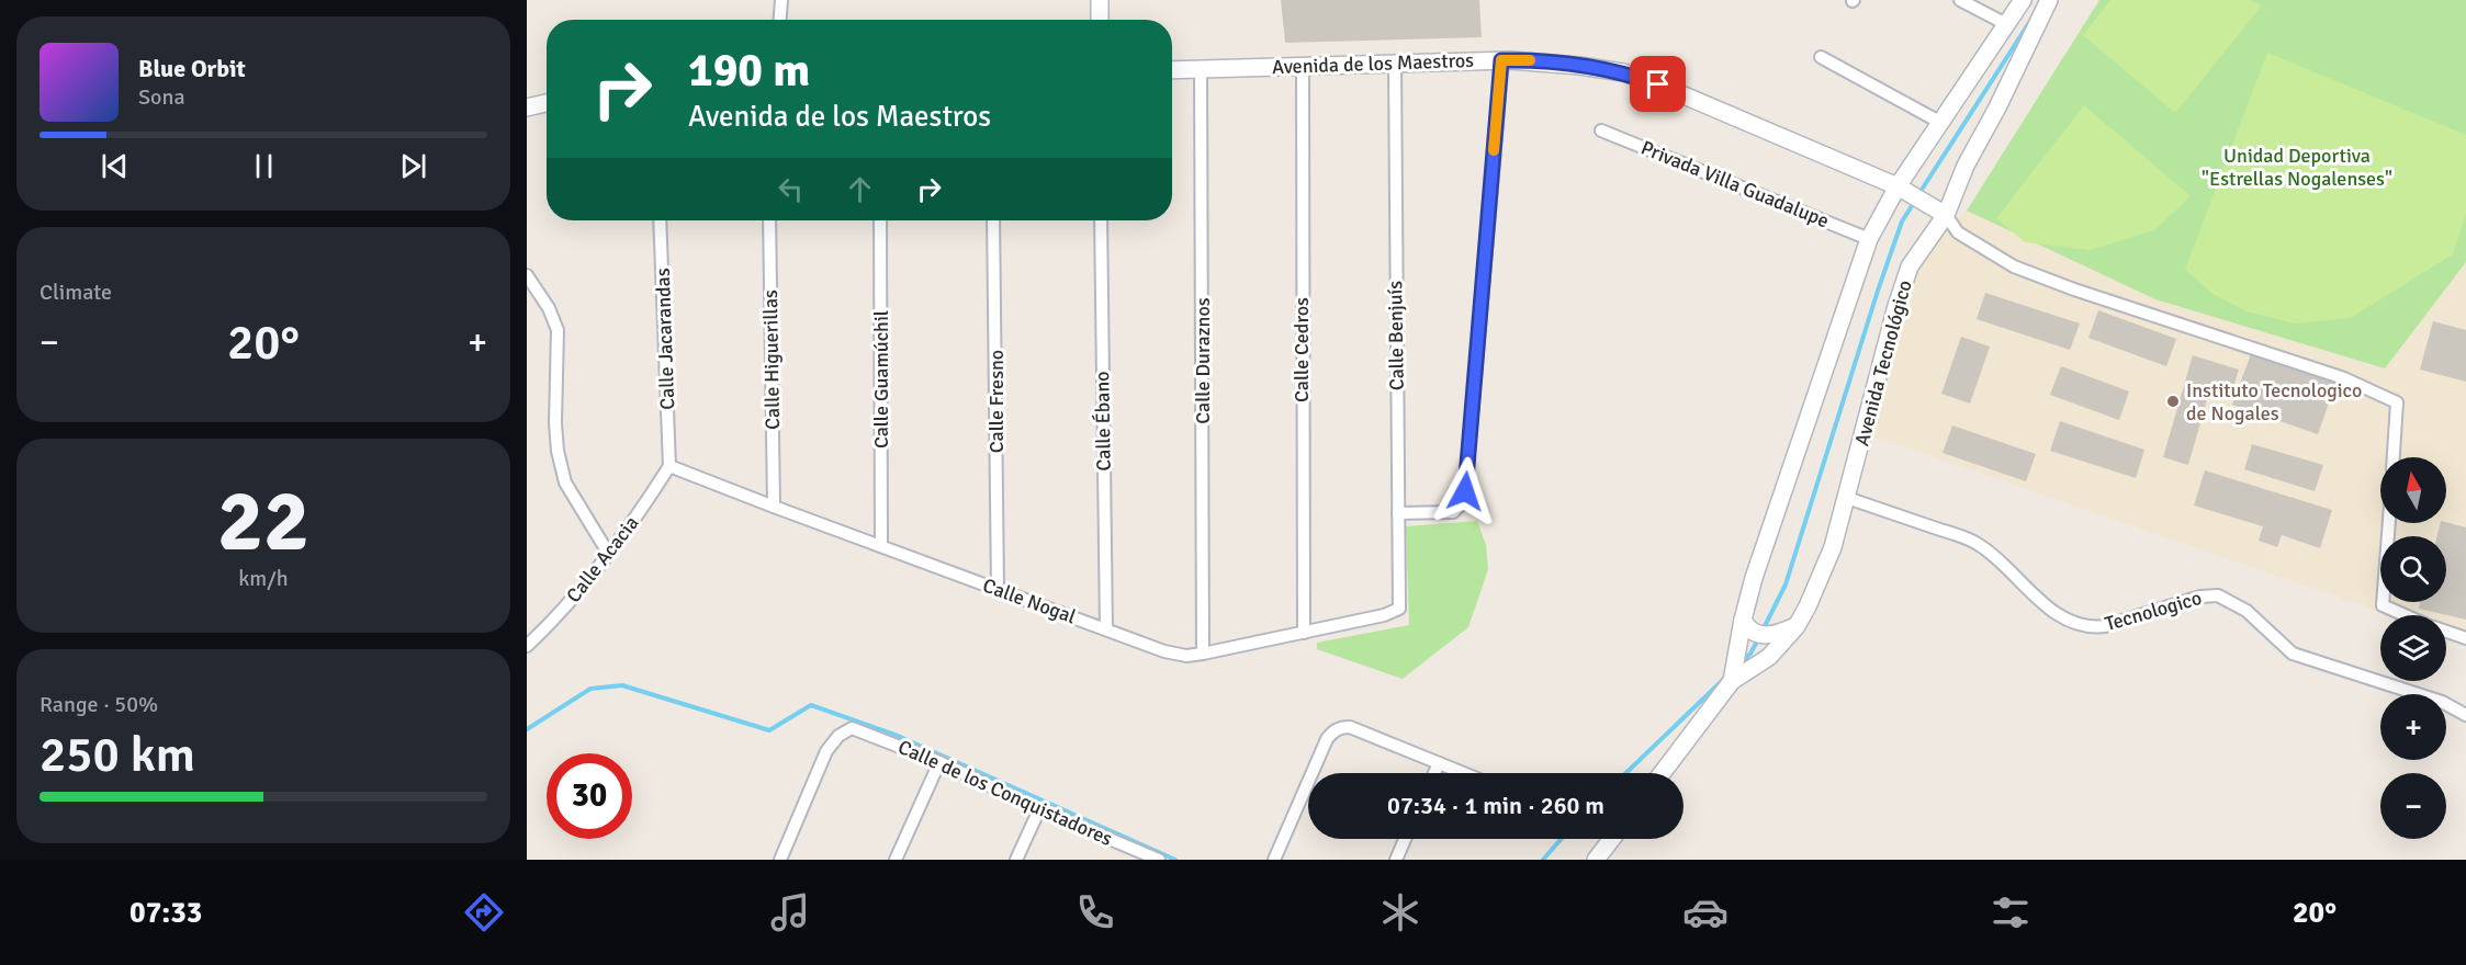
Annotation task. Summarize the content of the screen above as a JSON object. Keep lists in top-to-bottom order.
{
  "streets": {
    "main road": ["Avenida de los Maestros", "Avenida Tecnológico"],
    "street": [
      "Privada Villa Guadalupe",
      "Calle Benjuís",
      "Calle Jacarandas",
      "Calle Cedros",
      "Calle Higuerillas",
      "Calle Duraznos",
      "Calle Guamúchil",
      "Calle Fresno",
      "Calle Ébano",
      "Calle Acacia",
      "Calle Nogal",
      "Tecnologico",
      "Calle de los Conquistadores"
    ]
  },
  "crossings": [
    ["Avenida de los Maestros", "Calle Benjuís"],
    ["Avenida de los Maestros", "Calle Cedros"],
    ["Avenida de los Maestros", "Calle Duraznos"],
    ["Avenida de los Maestros", "Avenida Tecnológico"],
    ["Privada Villa Guadalupe", "Avenida Tecnológico"],
    ["Calle Benjuís", "Calle Nogal"],
    ["Calle Jacarandas", "Calle Acacia"],
    ["Calle Jacarandas", "Calle Nogal"],
    ["Calle Cedros", "Calle Nogal"],
    ["Calle Higuerillas", "Calle Nogal"],
    ["Calle Duraznos", "Calle Nogal"],
    ["Avenida Tecnológico", "Tecnologico"],
    ["Calle Guamúchil", "Calle Nogal"],
    ["Calle Fresno", "Calle Nogal"],
    ["Calle Ébano", "Calle Nogal"],
    ["Calle Acacia", "Calle Nogal"]
  ],
  "parks": ["Unidad Deportiva \"Estrellas Nogalenses\""],
  "places": ["Instituto Tecnologico de Nogales"],
  "north": "top",
  "page": {
    "turn": ["190 m", "Avenida de los Maestros"],
    "song": ["Blue Orbit", "Sona"],
    "tile": [
      "Climate",
      ["22", "km/h"],
      ["Range · 50%", "250 km"]
    ],
    "heat": ["−", "20°", "+"],
    "map_buttons": ["+", "−"],
    "limit": "30",
    "trip": "07:34 · 1 min · 260 m",
    "tabs": ["07:33", "20°"]
  }
}
